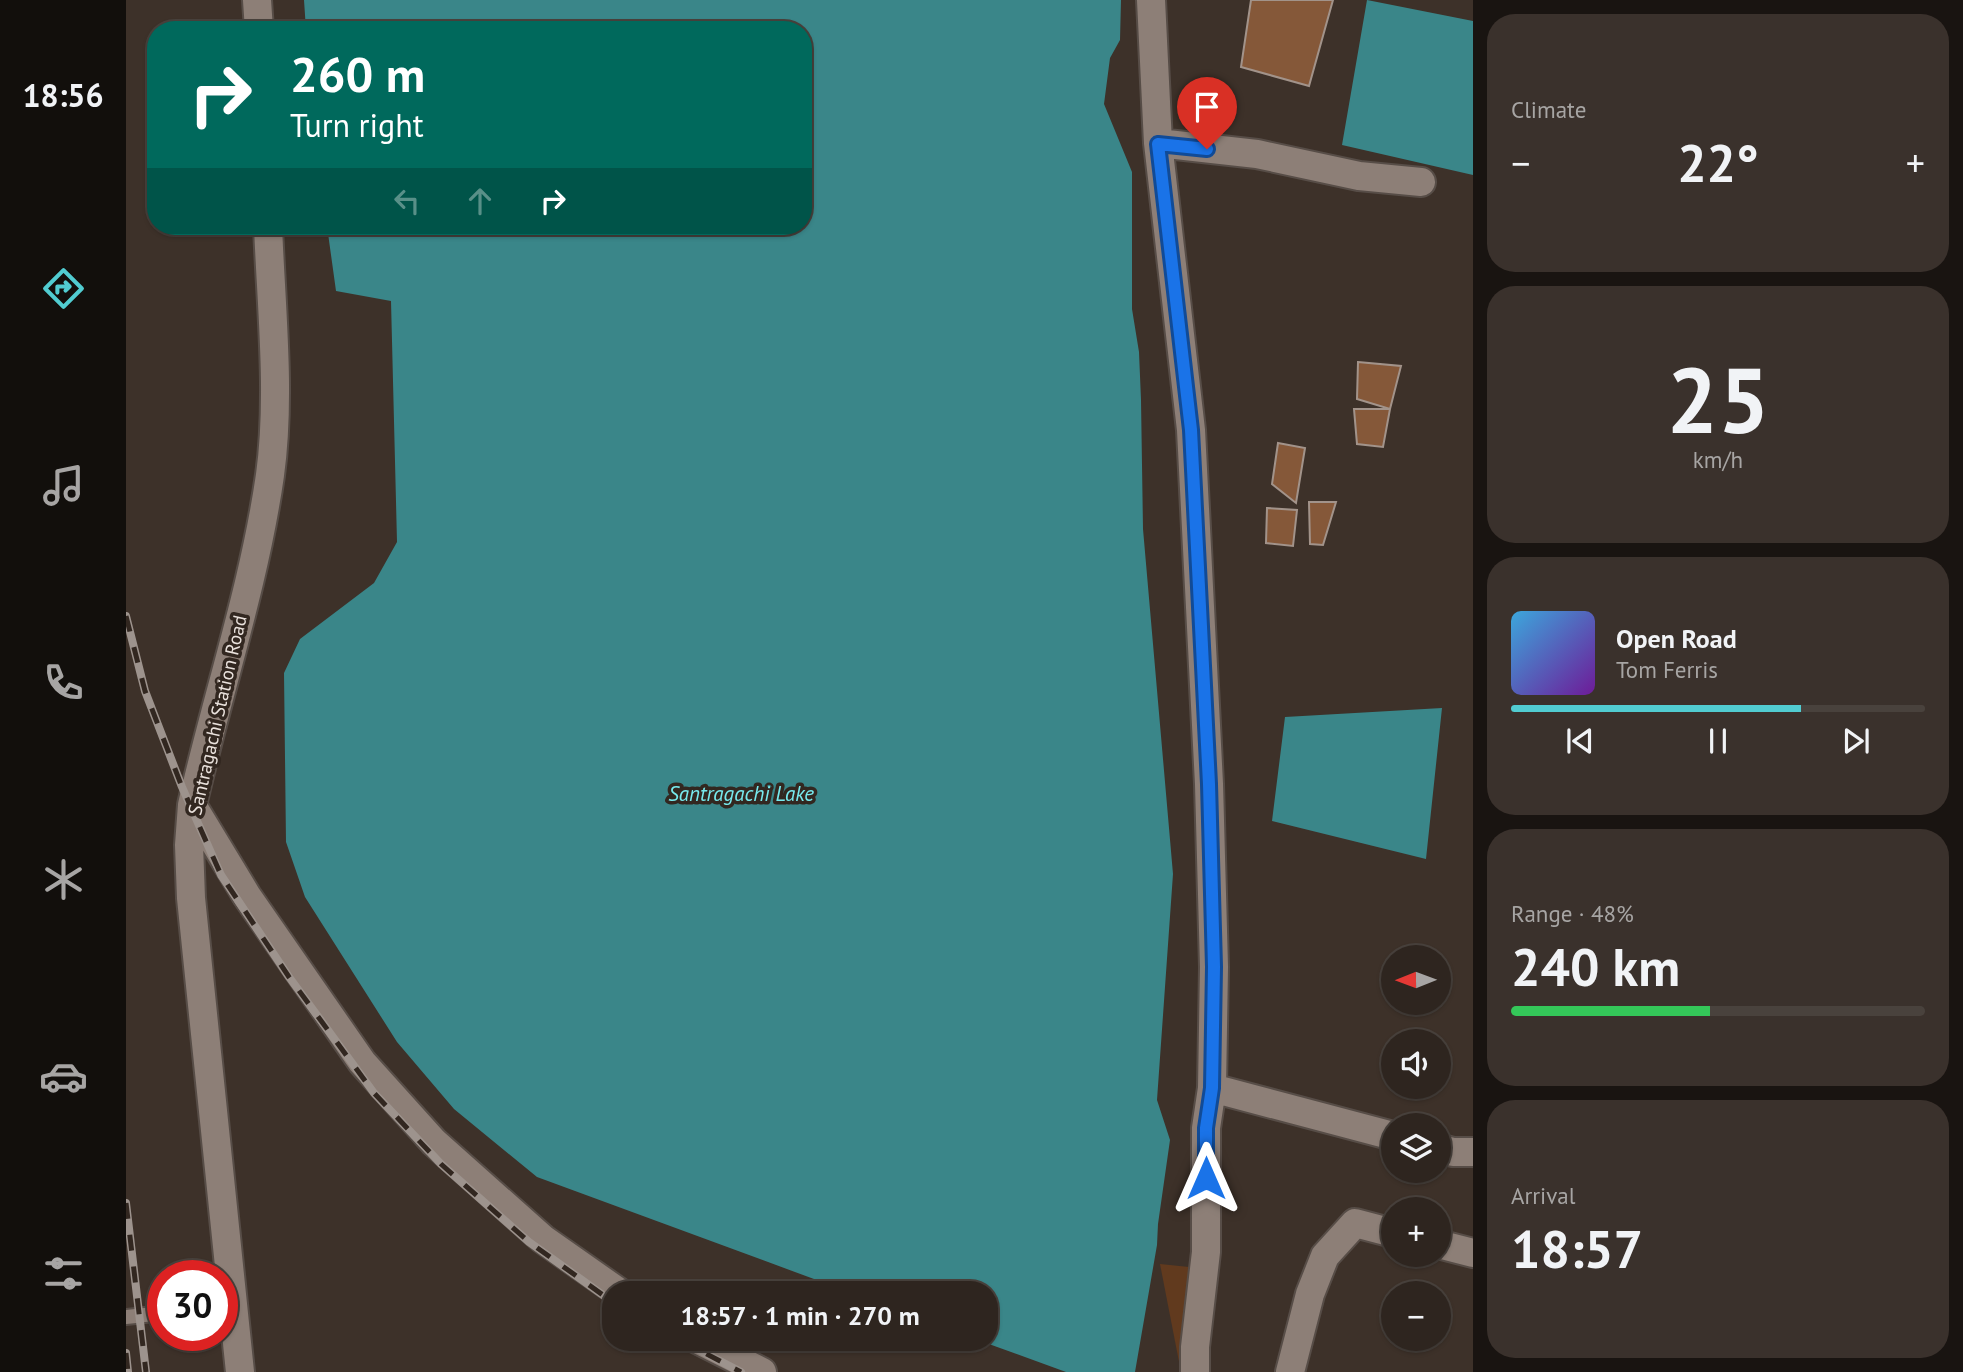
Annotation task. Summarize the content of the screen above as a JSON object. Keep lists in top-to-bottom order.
{
  "streets": {
    "street": ["Santragachi Station Road"]
  },
  "water": ["Santragachi Lake"],
  "north": "left",
  "page": {
    "tabs": "18:56",
    "tile": [
      "Climate",
      ["25", "km/h"],
      ["Range · 48%", "240 km"],
      ["Arrival", "18:57"]
    ],
    "turn": ["260 m", "Turn right"],
    "heat": ["−", "22°", "+"],
    "song": ["Open Road", "Tom Ferris"],
    "map_buttons": ["+", "−"],
    "limit": "30",
    "trip": "18:57 · 1 min · 270 m"
  }
}
